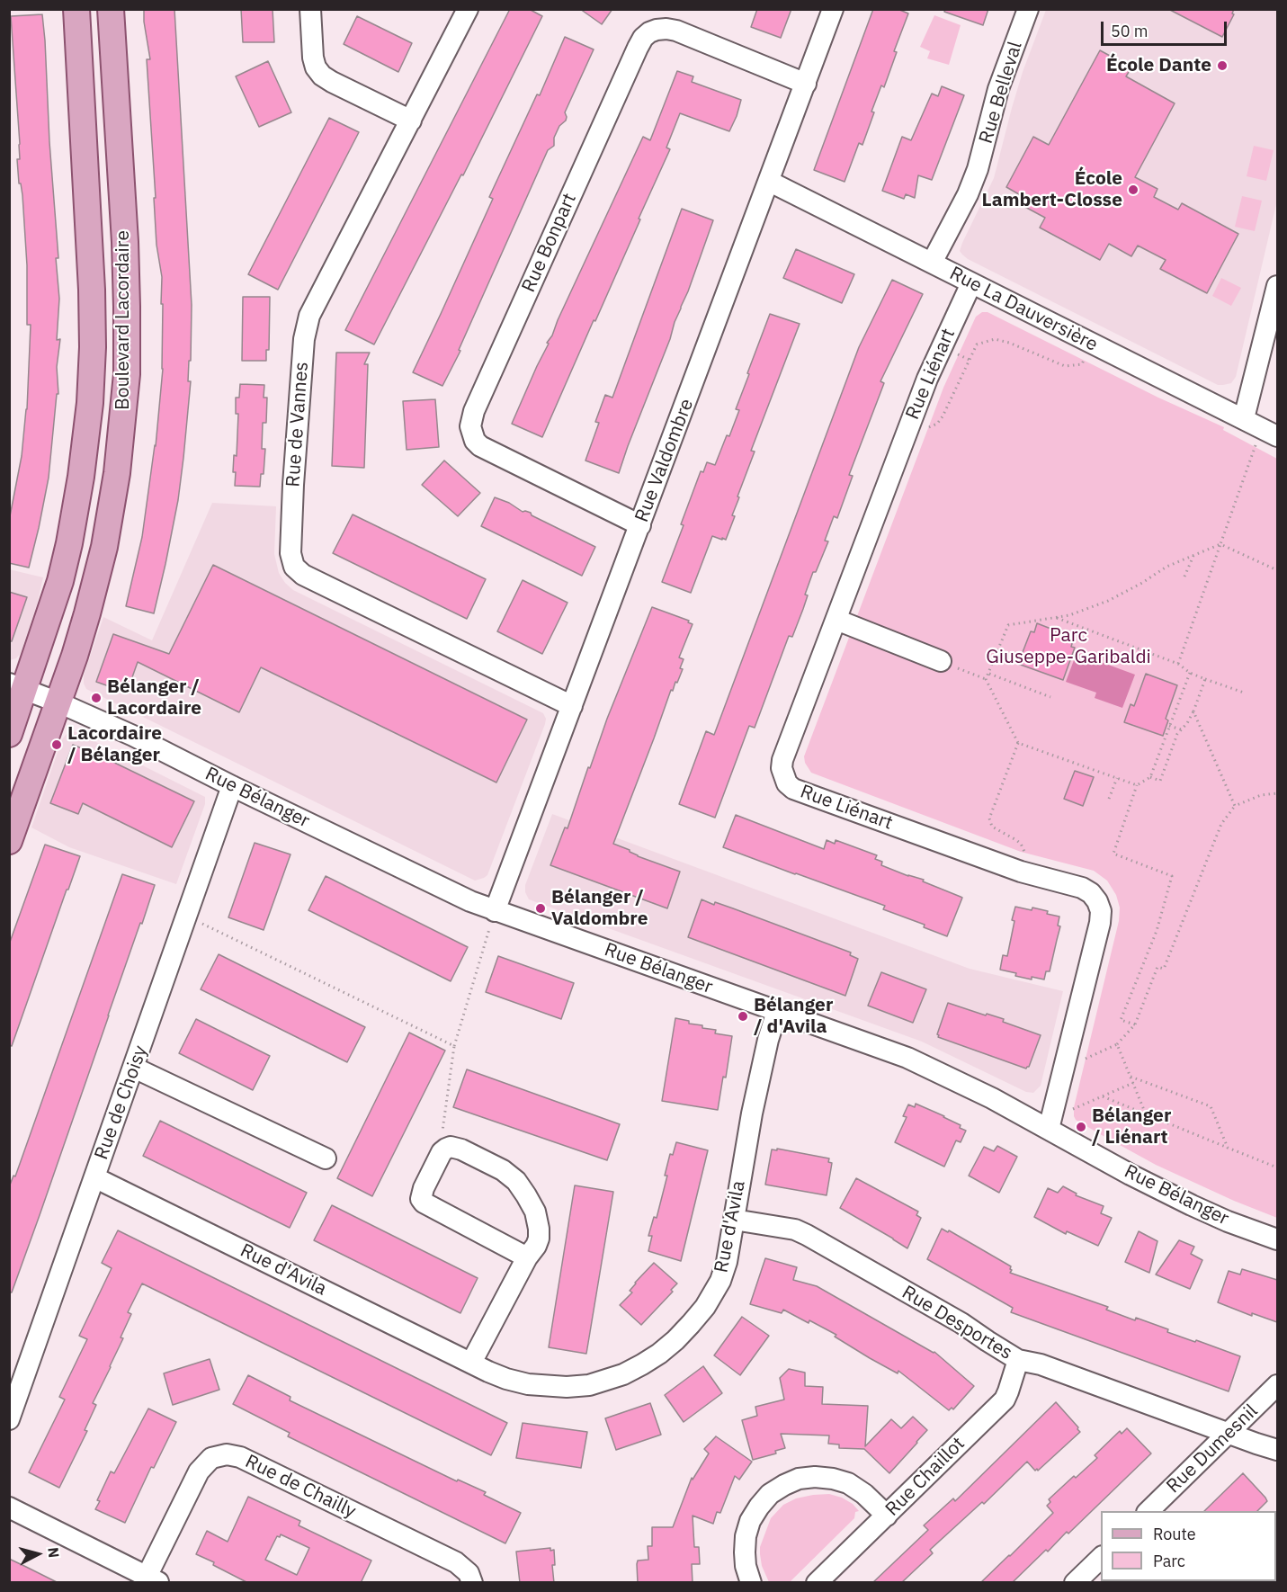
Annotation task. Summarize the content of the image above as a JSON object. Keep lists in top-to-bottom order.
{
  "streets": {
    "main road": ["Boulevard Lacordaire"],
    "street": [
      "Rue Belleval",
      "Rue Bonpart",
      "Rue La Dauversière",
      "Rue Liénart",
      "Rue de Vannes",
      "Rue Valdombre",
      "Rue Bélanger",
      "Rue de Choisy",
      "Rue d'Avila",
      "Rue Desportes",
      "Rue Dumesnil",
      "Rue Chaillot",
      "Rue de Chailly"
    ]
  },
  "crossings": [
    ["Rue Belleval", "Rue La Dauversière"],
    ["Rue Bonpart", "Rue Valdombre"],
    ["Rue La Dauversière", "Rue Liénart"],
    ["Rue La Dauversière", "Rue Valdombre"],
    ["Boulevard Lacordaire", "Rue Bélanger"],
    ["Rue Liénart", "Rue Bélanger"],
    ["Rue de Vannes", "Rue Valdombre"],
    ["Rue Valdombre", "Rue Bélanger"],
    ["Rue Bélanger", "Rue de Choisy"],
    ["Rue Bélanger", "Rue d'Avila"],
    ["Rue de Choisy", "Rue d'Avila"],
    ["Rue d'Avila", "Rue Desportes"],
    ["Rue Desportes", "Rue Dumesnil"],
    ["Rue Desportes", "Rue Chaillot"]
  ],
  "parks": ["Parc Giuseppe-Garibaldi"],
  "places": [
    "École Dante",
    "École Lambert-Closse",
    "Bélanger / Lacordaire",
    "Lacordaire / Bélanger",
    "Bélanger / Valdombre",
    "Bélanger / d'Avila",
    "Bélanger / Liénart"
  ],
  "legend": ["Route", "Parc"],
  "scale_bar": "50 m",
  "north": "right"
}
